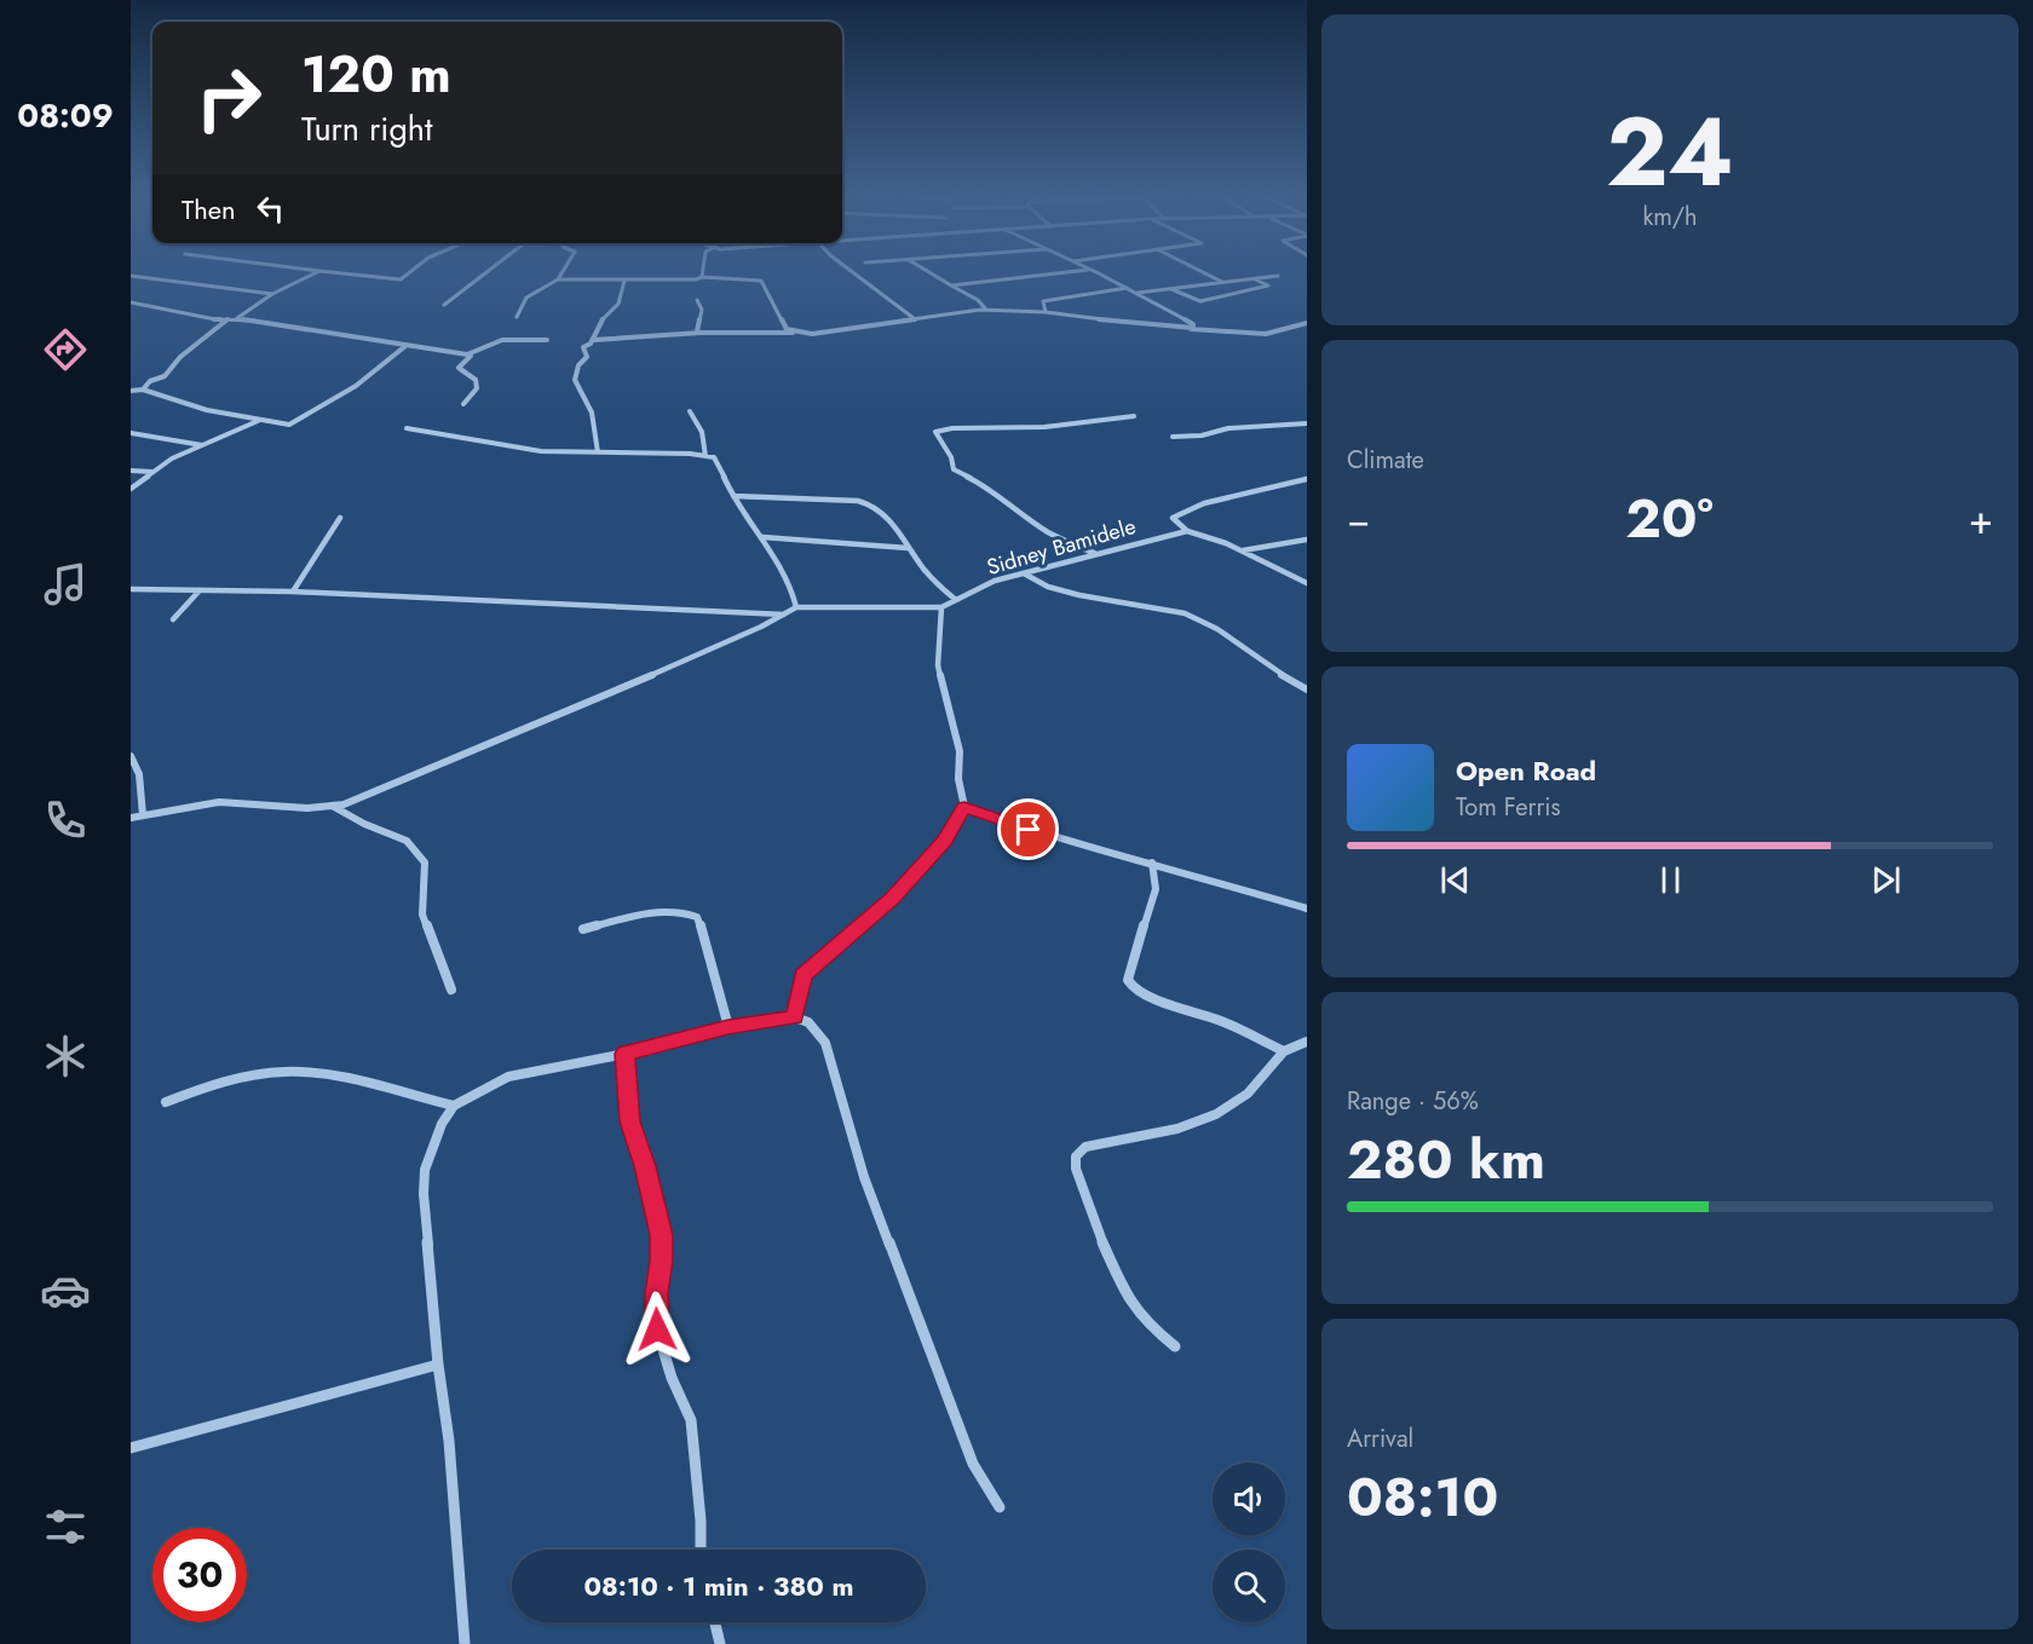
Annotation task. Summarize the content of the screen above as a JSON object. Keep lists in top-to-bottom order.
{
  "streets": {
    "street": ["Sidney Bamidele"]
  },
  "page": {
    "tabs": "08:09",
    "tile": [
      ["24", "km/h"],
      "Climate",
      ["Range · 56%", "280 km"],
      ["Arrival", "08:10"]
    ],
    "turn": ["120 m", "Turn right"],
    "then": "Then",
    "heat": ["−", "20°", "+"],
    "song": ["Open Road", "Tom Ferris"],
    "limit": "30",
    "trip": "08:10 · 1 min · 380 m"
  }
}
